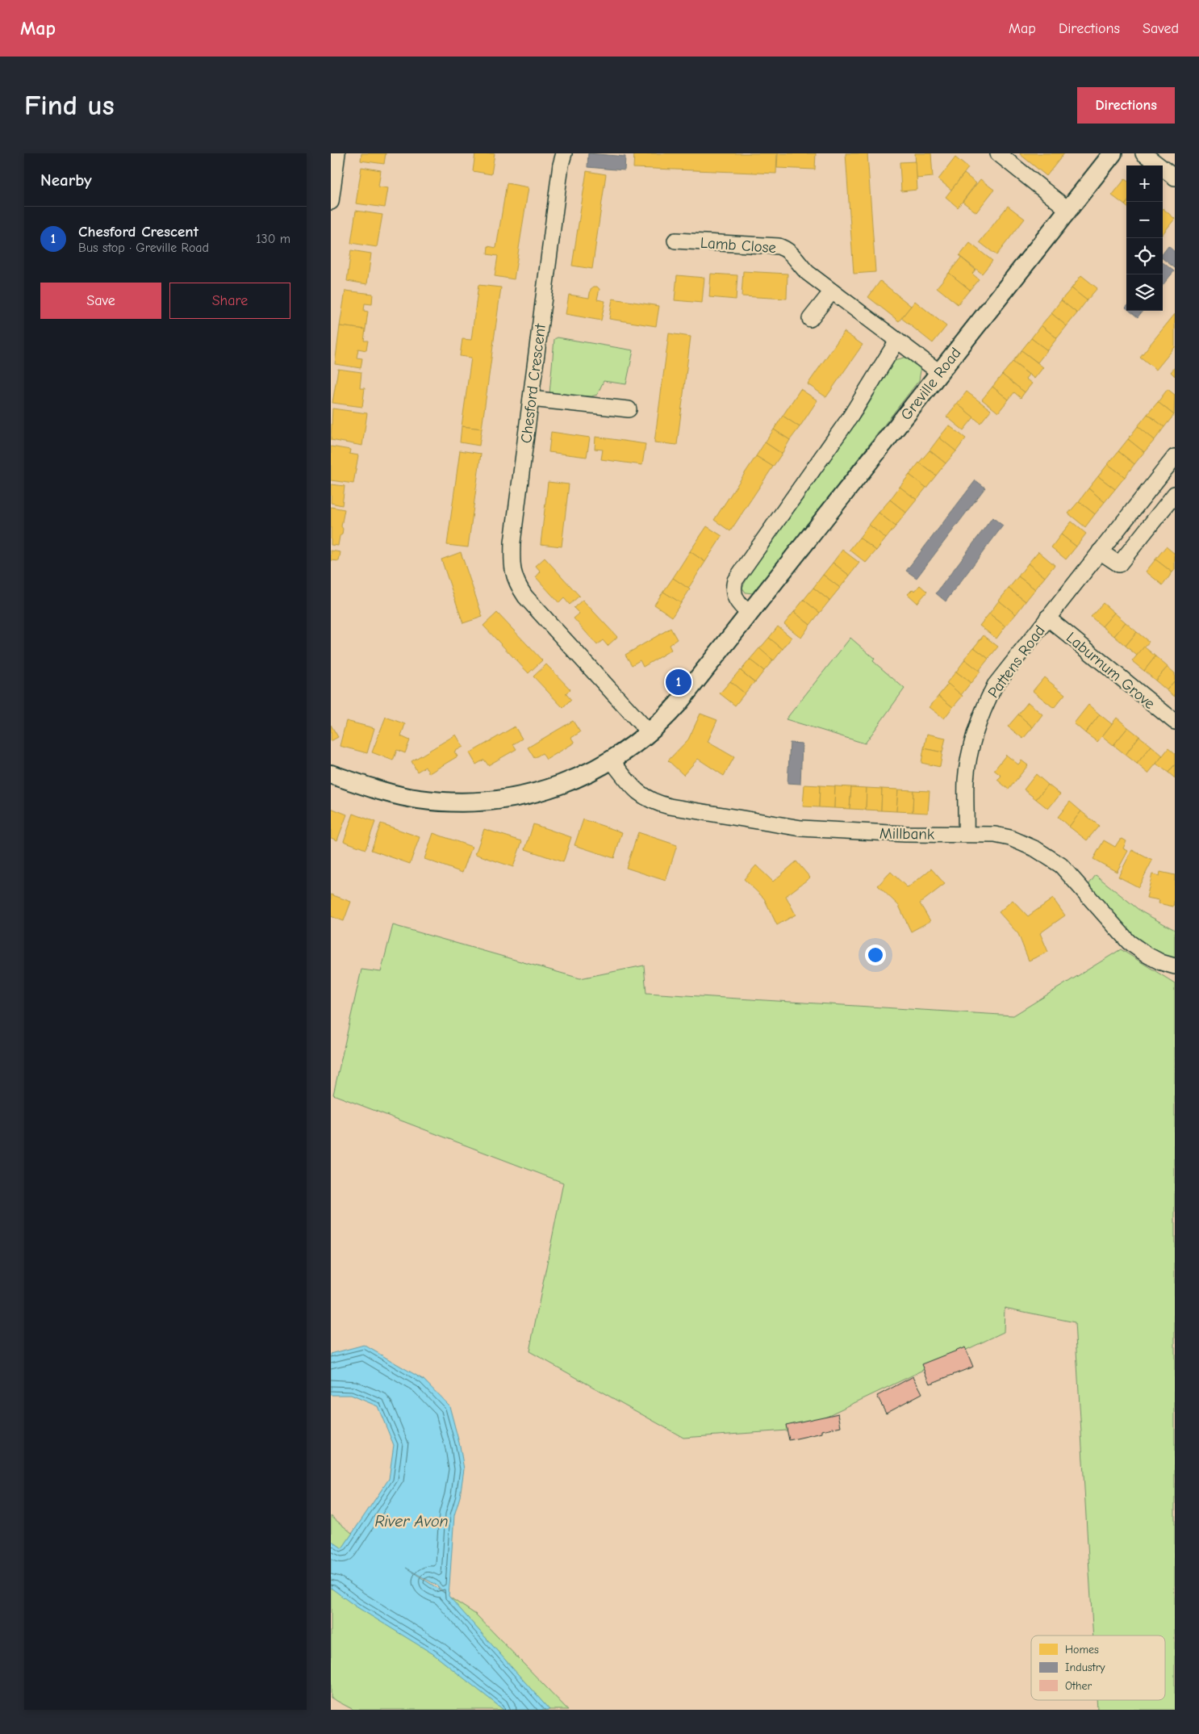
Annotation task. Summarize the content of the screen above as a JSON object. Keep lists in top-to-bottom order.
{
  "streets": {
    "street": [
      "Lamb Close",
      "Chesford Crescent",
      "Greville Road",
      "Pattens Road",
      "Laburnum Grove",
      "Millbank"
    ]
  },
  "crossings": [
    ["Lamb Close", "Greville Road"],
    ["Chesford Crescent", "Greville Road"],
    ["Greville Road", "Millbank"],
    ["Pattens Road", "Laburnum Grove"],
    ["Pattens Road", "Millbank"]
  ],
  "water": ["River Avon"],
  "legend": ["Homes", "Industry", "Other"],
  "page": {
    "header": "Map",
    "nav": ["Map", "Directions", "Saved"],
    "buttons": [
      "Directions",
      ["Save", "Share"]
    ],
    "title": "Find us",
    "heading": "Nearby",
    "map_buttons": ["+", "−"],
    "list": [
      {
        "mark": "1",
        "name": "Chesford Crescent",
        "note": "Bus stop · Greville Road",
        "value": "130 m"
      }
    ],
    "pins": "1"
  }
}
